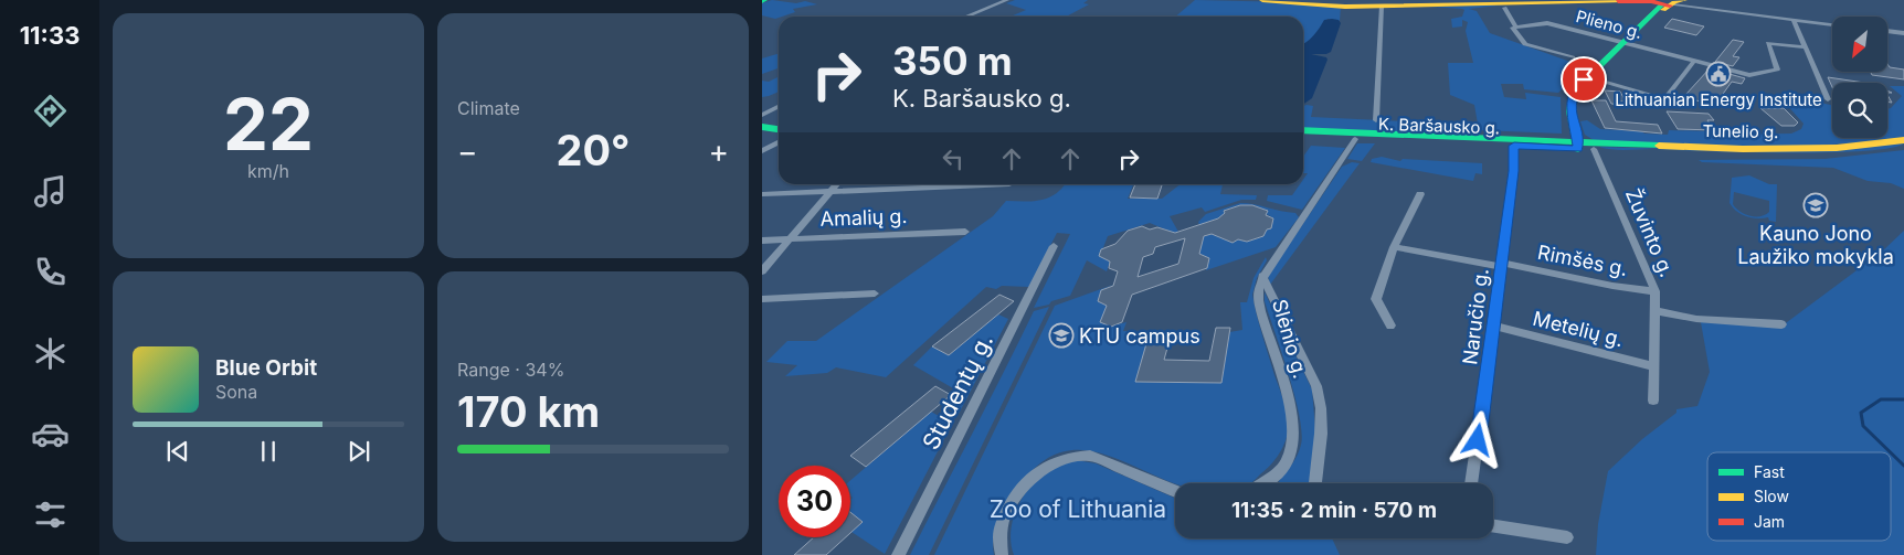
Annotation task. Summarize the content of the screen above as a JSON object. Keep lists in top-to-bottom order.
{
  "streets": {
    "main road": ["K. Baršausko g.", "Tunelio g."],
    "street": [
      "Plieno g.",
      "Amalių g.",
      "Žuvinto g.",
      "Rimšės g.",
      "Naručio g.",
      "Metelių g.",
      "Slėnio g.",
      "Studentų g."
    ]
  },
  "crossings": [
    ["K. Baršausko g.", "Tunelio g."],
    ["K. Baršausko g.", "Naručio g."],
    ["K. Baršausko g.", "Slėnio g."],
    ["Tunelio g.", "Žuvinto g."],
    ["Žuvinto g.", "Rimšės g."],
    ["Žuvinto g.", "Metelių g."],
    ["Rimšės g.", "Naručio g."],
    ["Naručio g.", "Metelių g."]
  ],
  "parks": ["Zoo of Lithuania"],
  "places": {
    "public building": ["Lithuanian Energy Institute"],
    "school or university": ["Kauno Jono Laužiko mokykla", "KTU campus"]
  },
  "legend": ["Fast", "Slow", "Jam"],
  "north": "bottom left",
  "page": {
    "tabs": "11:33",
    "tile": [
      ["22", "km/h"],
      "Climate",
      ["Range · 34%", "170 km"]
    ],
    "turn": ["350 m", "K. Baršausko g."],
    "heat": ["−", "20°", "+"],
    "song": ["Blue Orbit", "Sona"],
    "limit": "30",
    "trip": "11:35 · 2 min · 570 m"
  }
}
